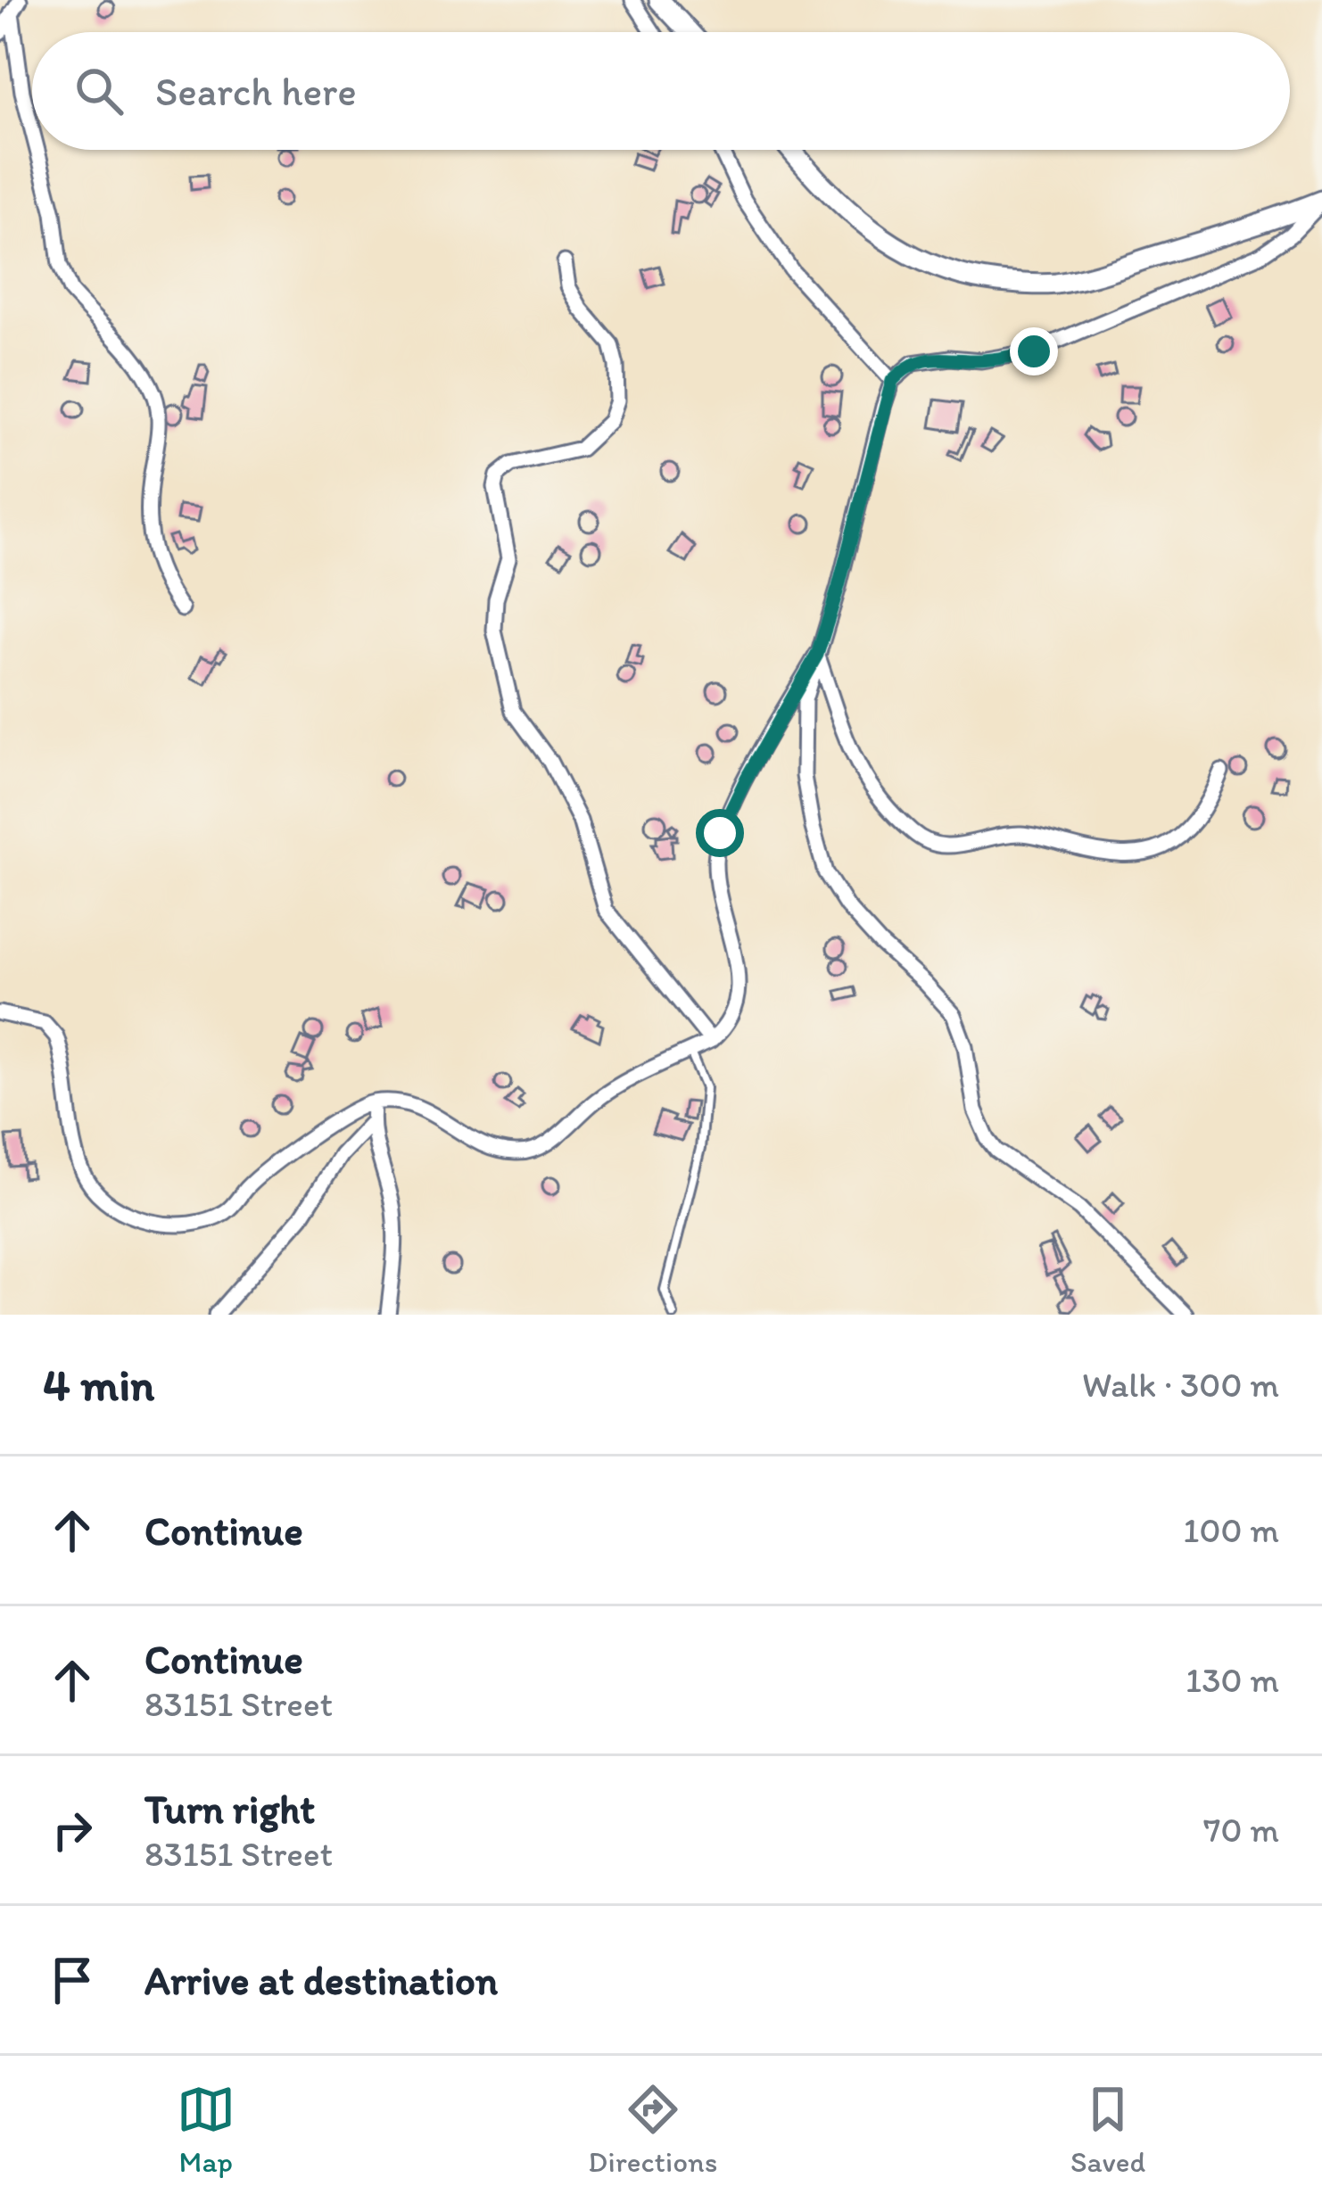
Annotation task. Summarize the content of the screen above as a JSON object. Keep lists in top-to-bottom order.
{
  "page": {
    "search": "Search here",
    "heading": ["4 min", "Walk · 300 m"],
    "list": [
      ["Continue", "100 m"],
      ["Continue", "83151 Street", "130 m"],
      ["Turn right", "83151 Street", "70 m"],
      "Arrive at destination"
    ],
    "nav": ["Map", "Directions", "Saved"]
  }
}
